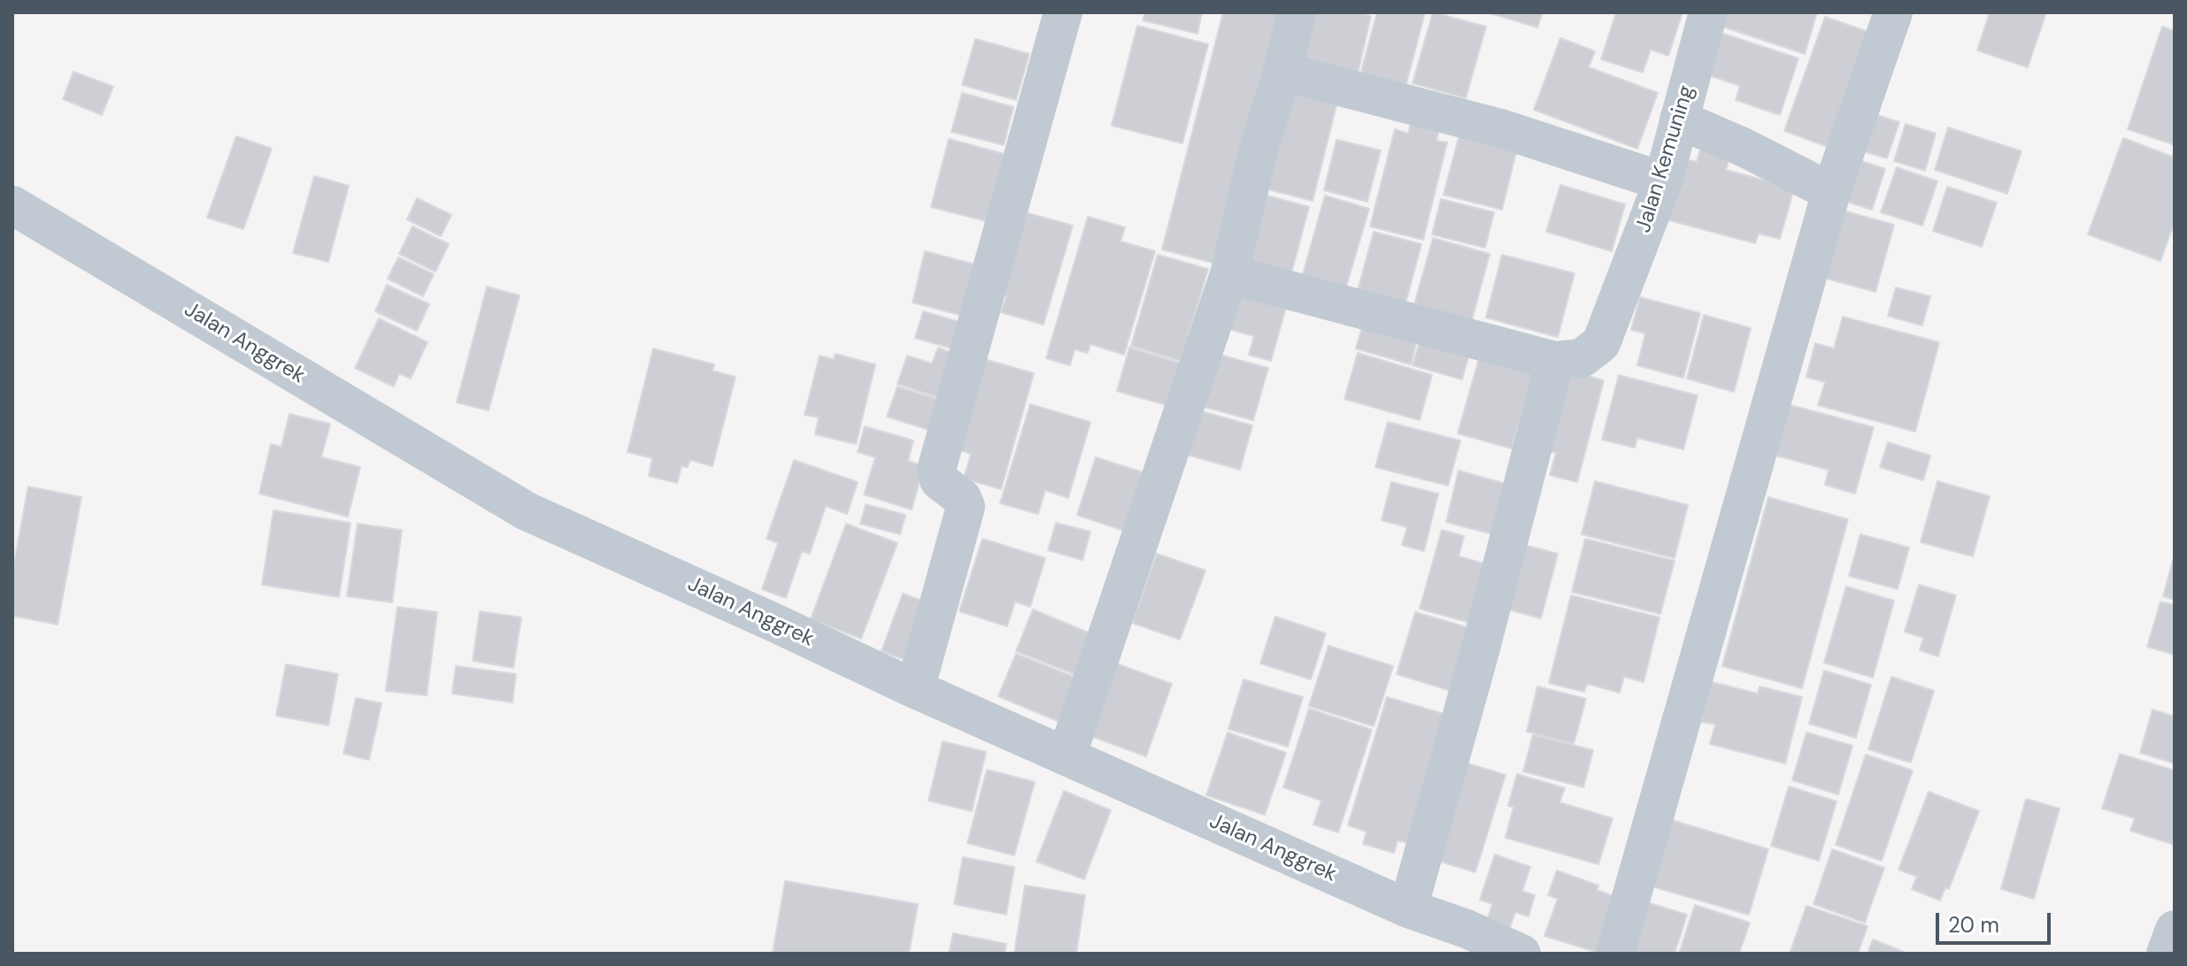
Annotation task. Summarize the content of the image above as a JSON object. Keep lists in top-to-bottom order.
{
  "streets": {
    "street": ["Jalan Kemuning", "Jalan Anggrek"]
  },
  "scale_bar": "20 m"
}
